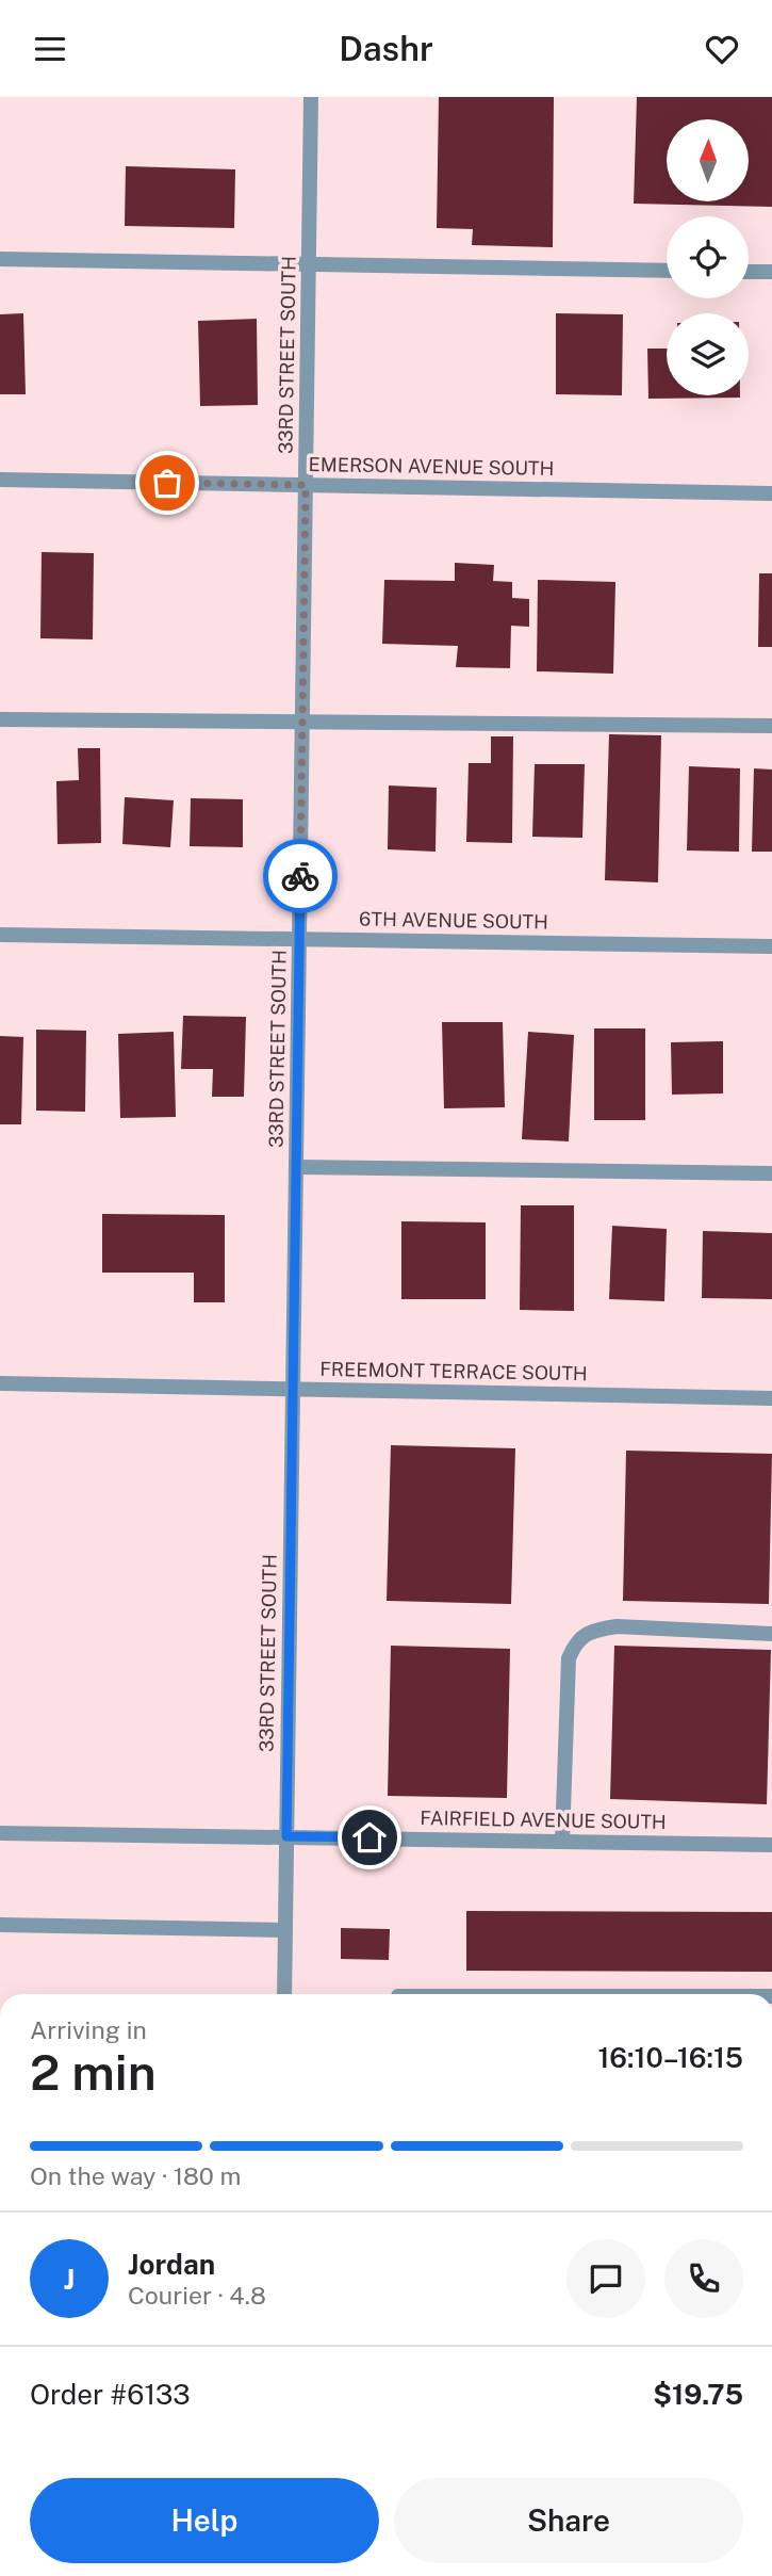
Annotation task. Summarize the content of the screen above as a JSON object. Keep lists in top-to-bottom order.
{
  "streets": {
    "street": [
      "33RD STREET SOUTH",
      "EMERSON AVENUE SOUTH",
      "6TH AVENUE SOUTH",
      "FREEMONT TERRACE SOUTH",
      "FAIRFIELD AVENUE SOUTH"
    ]
  },
  "crossings": [
    ["33RD STREET SOUTH", "EMERSON AVENUE SOUTH"],
    ["33RD STREET SOUTH", "6TH AVENUE SOUTH"],
    ["33RD STREET SOUTH", "FREEMONT TERRACE SOUTH"],
    ["33RD STREET SOUTH", "FAIRFIELD AVENUE SOUTH"]
  ],
  "north": "top",
  "page": {
    "header": "Dashr",
    "heading": ["2 min", "Arriving in", "16:10–16:15"],
    "panel": [
      "Jordan",
      "Courier · 4.8",
      "Order #6133",
      "$19.75"
    ],
    "bar": "On the way · 180 m",
    "round": "J",
    "buttons": ["Help", "Share"]
  }
}
